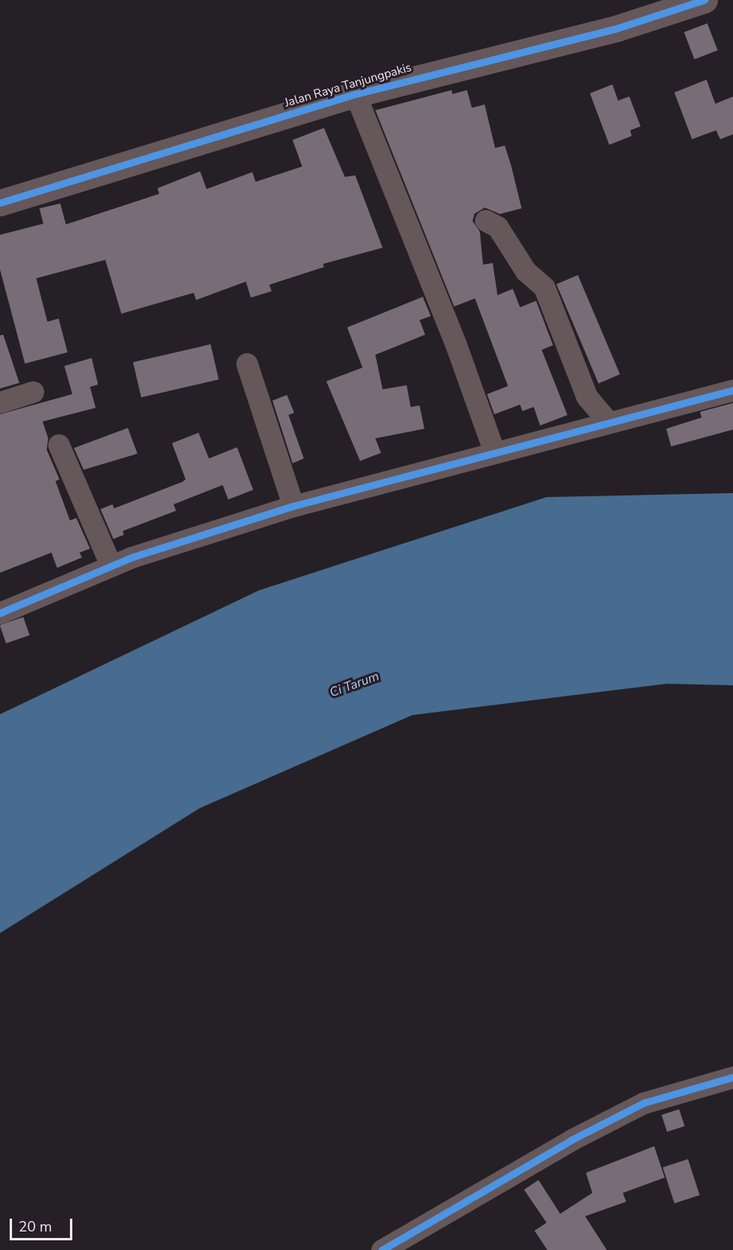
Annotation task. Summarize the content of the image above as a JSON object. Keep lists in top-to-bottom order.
{
  "streets": {
    "street": ["Jalan Raya Tanjungpakis"]
  },
  "water": ["Ci Tarum"],
  "scale_bar": "20 m"
}
